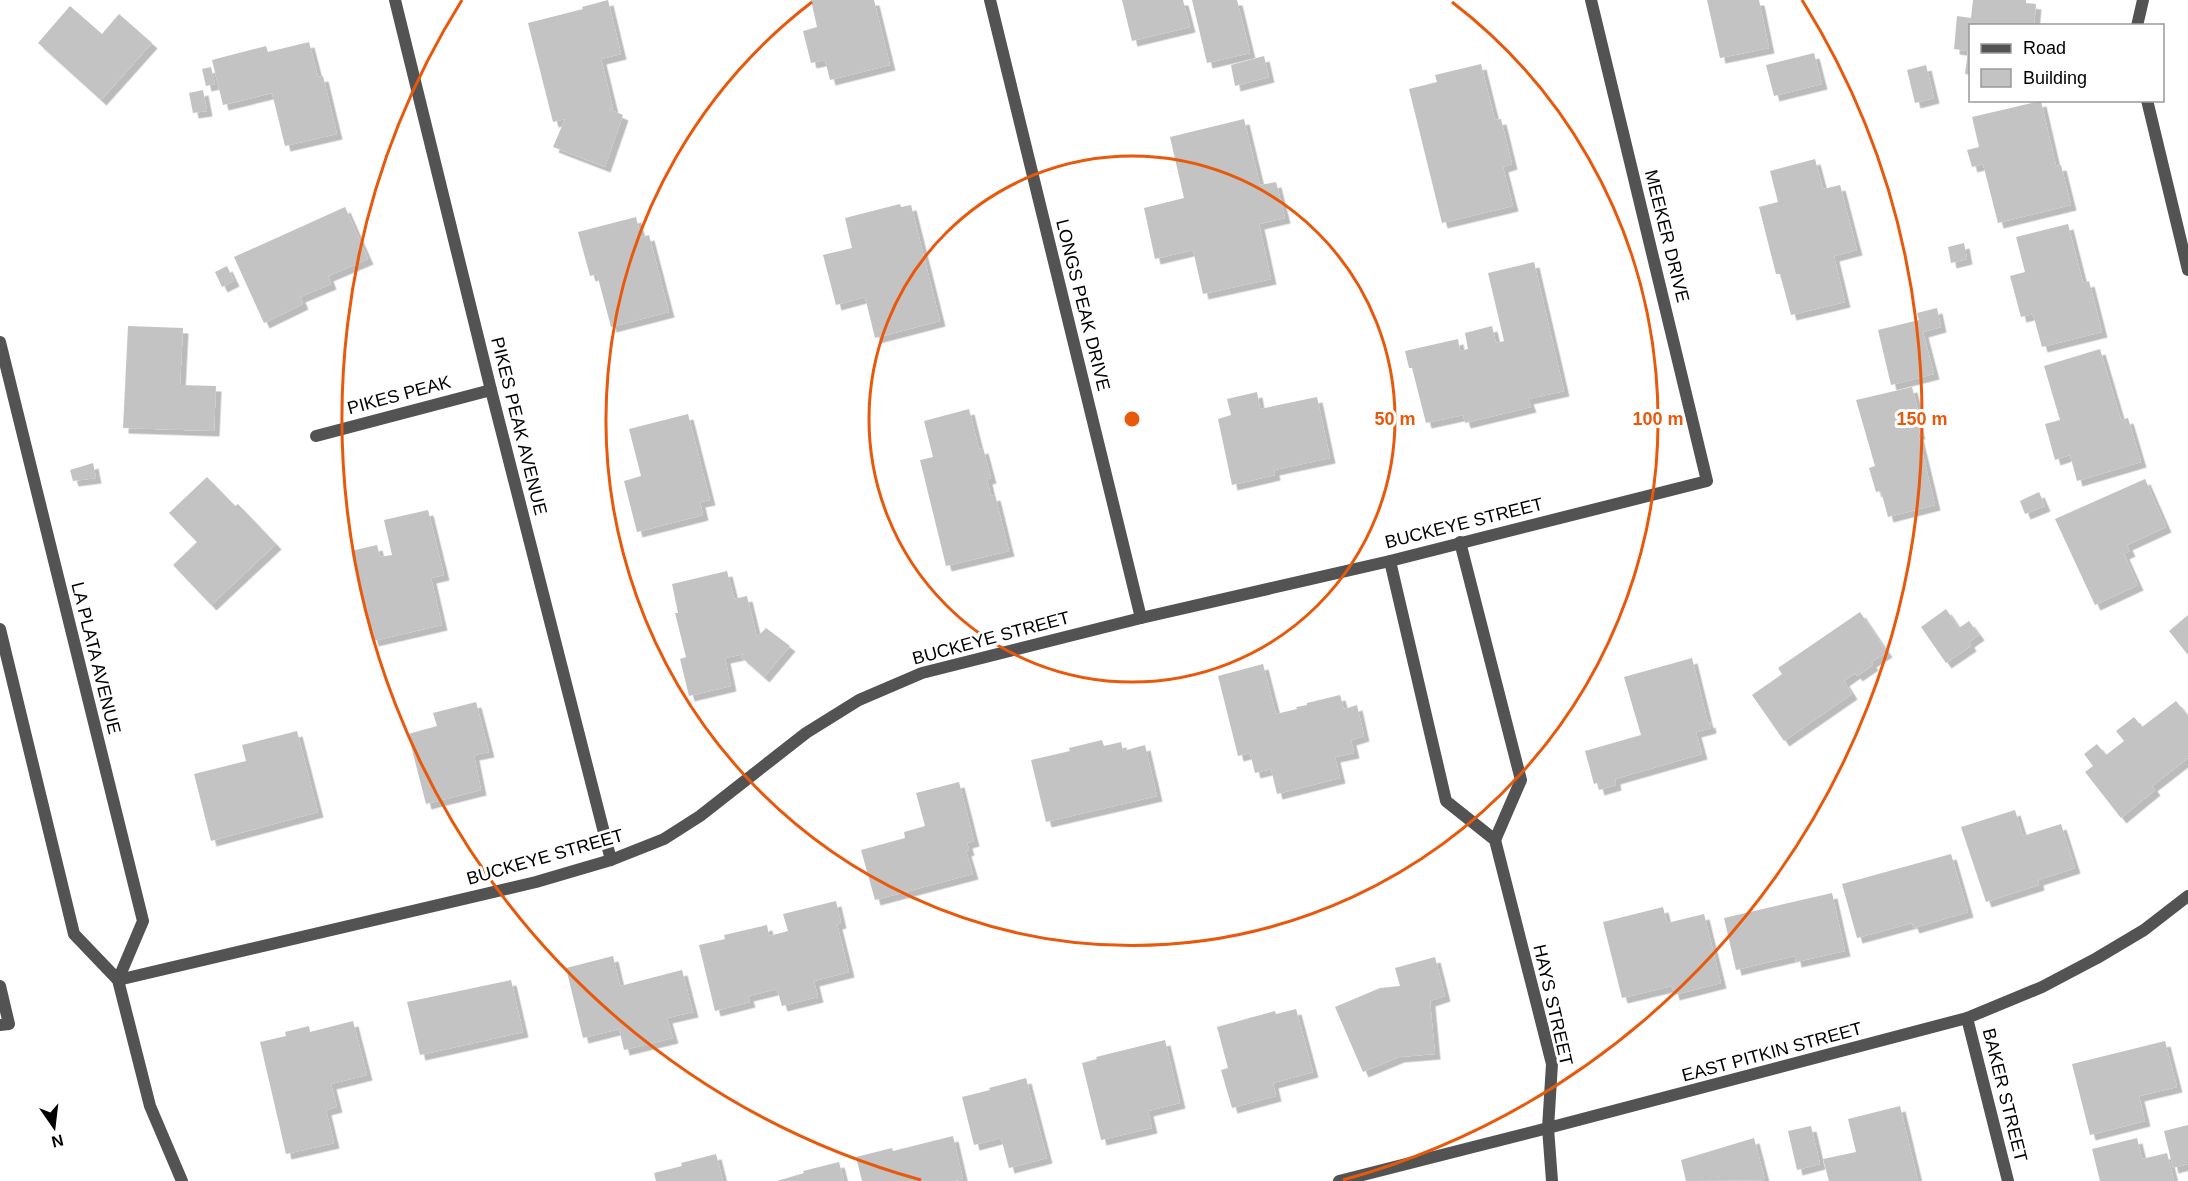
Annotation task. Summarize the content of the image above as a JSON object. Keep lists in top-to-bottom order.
{
  "streets": {
    "street": [
      "MEEKER DRIVE",
      "LONGS PEAK DRIVE",
      "PIKES PEAK",
      "PIKES PEAK AVENUE",
      "BUCKEYE STREET",
      "LA PLATA AVENUE",
      "HAYS STREET",
      "EAST PITKIN STREET",
      "BAKER STREET"
    ]
  },
  "crossings": [
    ["MEEKER DRIVE", "BUCKEYE STREET"],
    ["LONGS PEAK DRIVE", "BUCKEYE STREET"],
    ["PIKES PEAK", "PIKES PEAK AVENUE"],
    ["PIKES PEAK AVENUE", "BUCKEYE STREET"],
    ["BUCKEYE STREET", "LA PLATA AVENUE"],
    ["HAYS STREET", "EAST PITKIN STREET"],
    ["EAST PITKIN STREET", "BAKER STREET"]
  ],
  "legend": ["Road", "Building"],
  "north": "bottom",
  "rings": ["50 m", "100 m", "150 m"]
}
